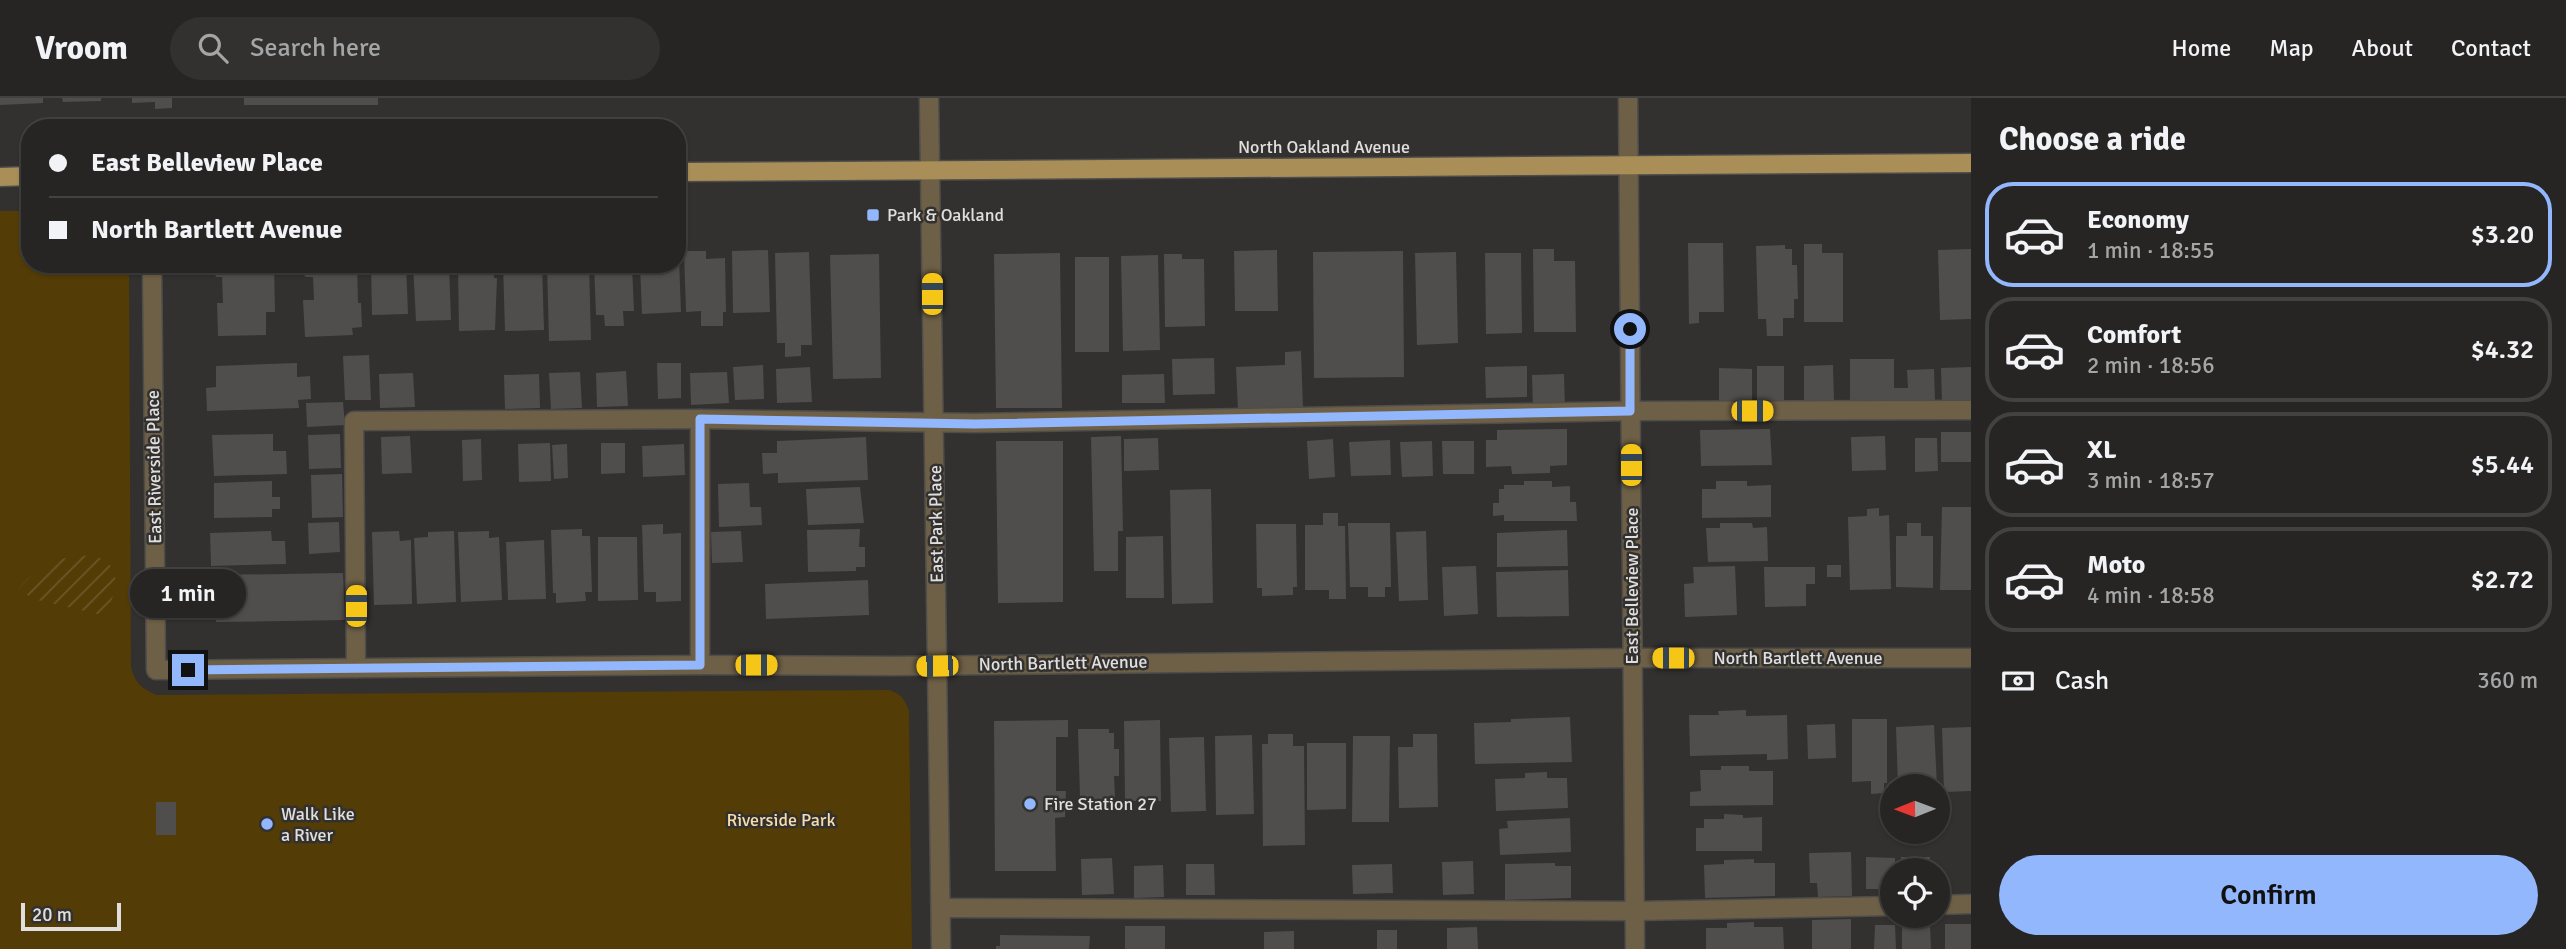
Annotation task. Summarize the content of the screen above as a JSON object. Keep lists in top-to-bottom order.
{
  "streets": {
    "main road": ["North Oakland Avenue"],
    "street": [
      "East Riverside Place",
      "East Park Place",
      "East Belleview Place",
      "North Bartlett Avenue"
    ]
  },
  "crossings": [
    ["North Oakland Avenue", "East Park Place"],
    ["North Oakland Avenue", "East Belleview Place"],
    ["East Riverside Place", "North Bartlett Avenue"],
    ["East Park Place", "North Bartlett Avenue"],
    ["East Belleview Place", "North Bartlett Avenue"]
  ],
  "parks": ["Riverside Park"],
  "places": {
    "transit": ["Park & Oakland"],
    "other": ["Fire Station 27", "Walk Like a River"]
  },
  "scale_bar": "20 m",
  "north": "left",
  "page": {
    "header": "Vroom",
    "search": "Search here",
    "nav": [
      "Home",
      "Map",
      "About",
      "Contact"
    ],
    "heading": "Choose a ride",
    "banner": ["East Belleview Place", "North Bartlett Avenue"],
    "list": [
      {
        "name": "Economy",
        "note": "1 min · 18:55",
        "value": "$3.20"
      },
      {
        "name": "Comfort",
        "note": "2 min · 18:56",
        "value": "$4.32"
      },
      {
        "name": "XL",
        "note": "3 min · 18:57",
        "value": "$5.44"
      },
      {
        "name": "Moto",
        "note": "4 min · 18:58",
        "value": "$2.72"
      }
    ],
    "bubble": "1 min",
    "pay": ["Cash", "360 m"],
    "buttons": "Confirm",
    "scale": "20 m"
  }
}
